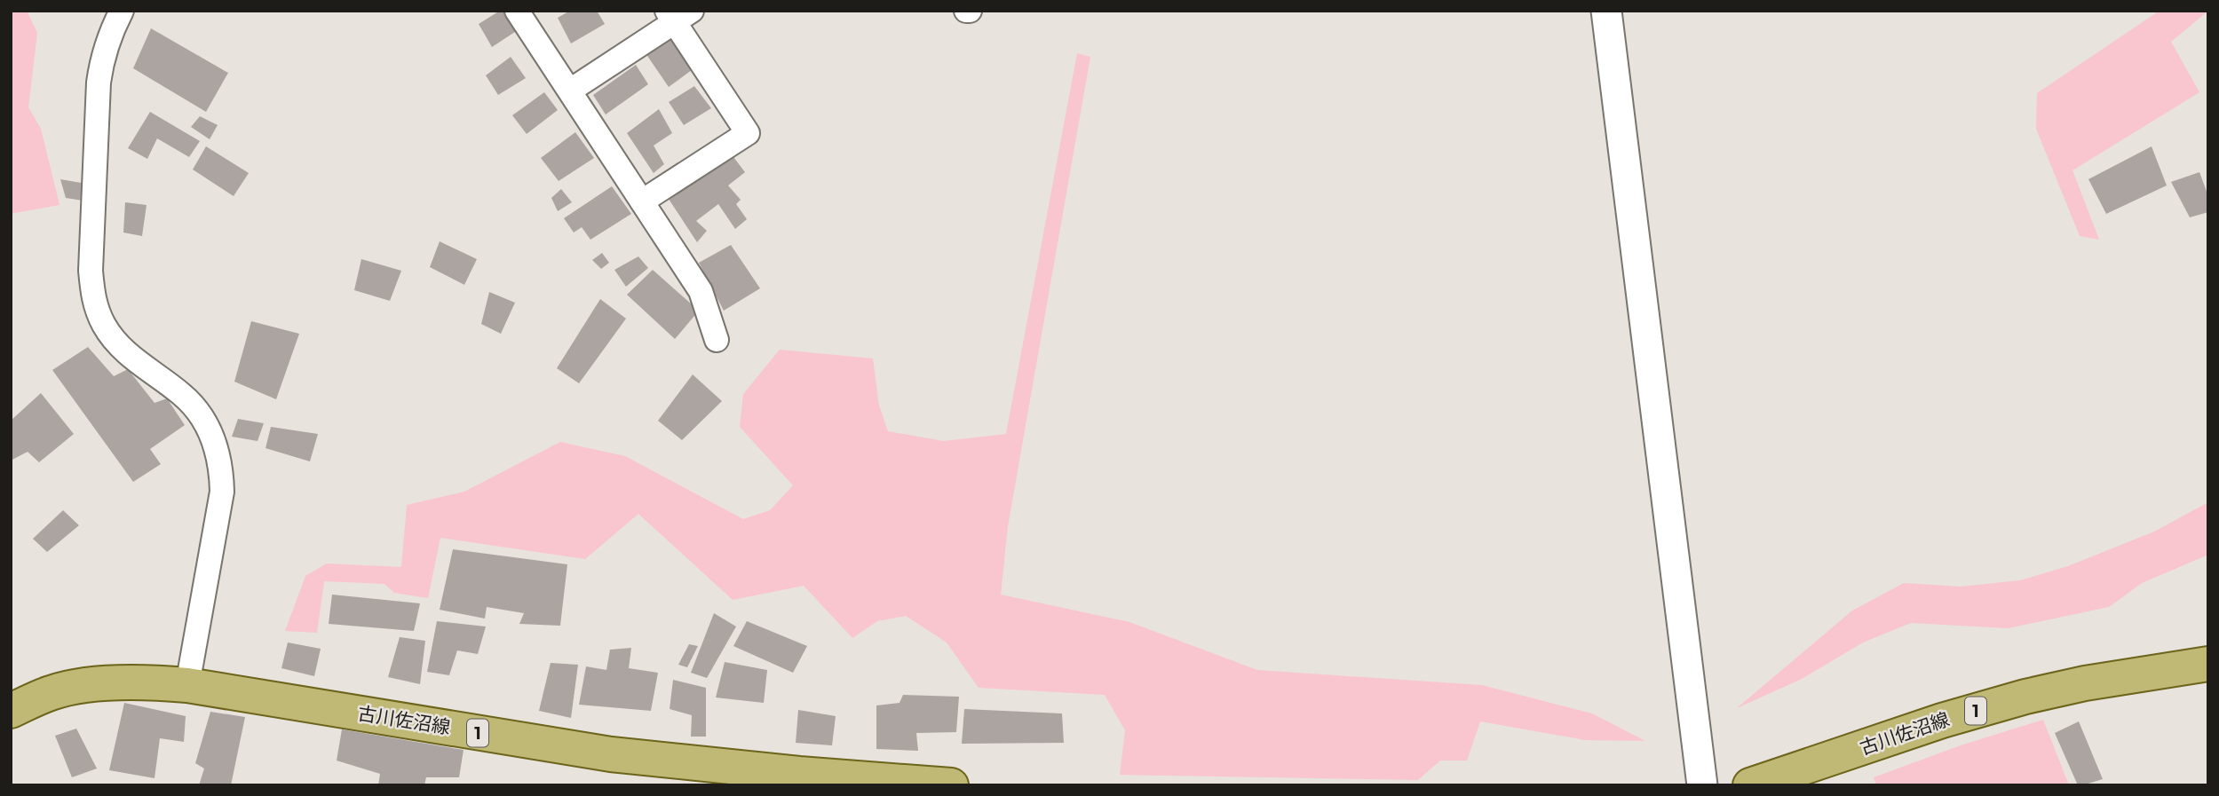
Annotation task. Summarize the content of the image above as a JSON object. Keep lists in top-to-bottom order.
{
  "streets": {
    "main road": ["1", "古川佐沼線"]
  }
}
